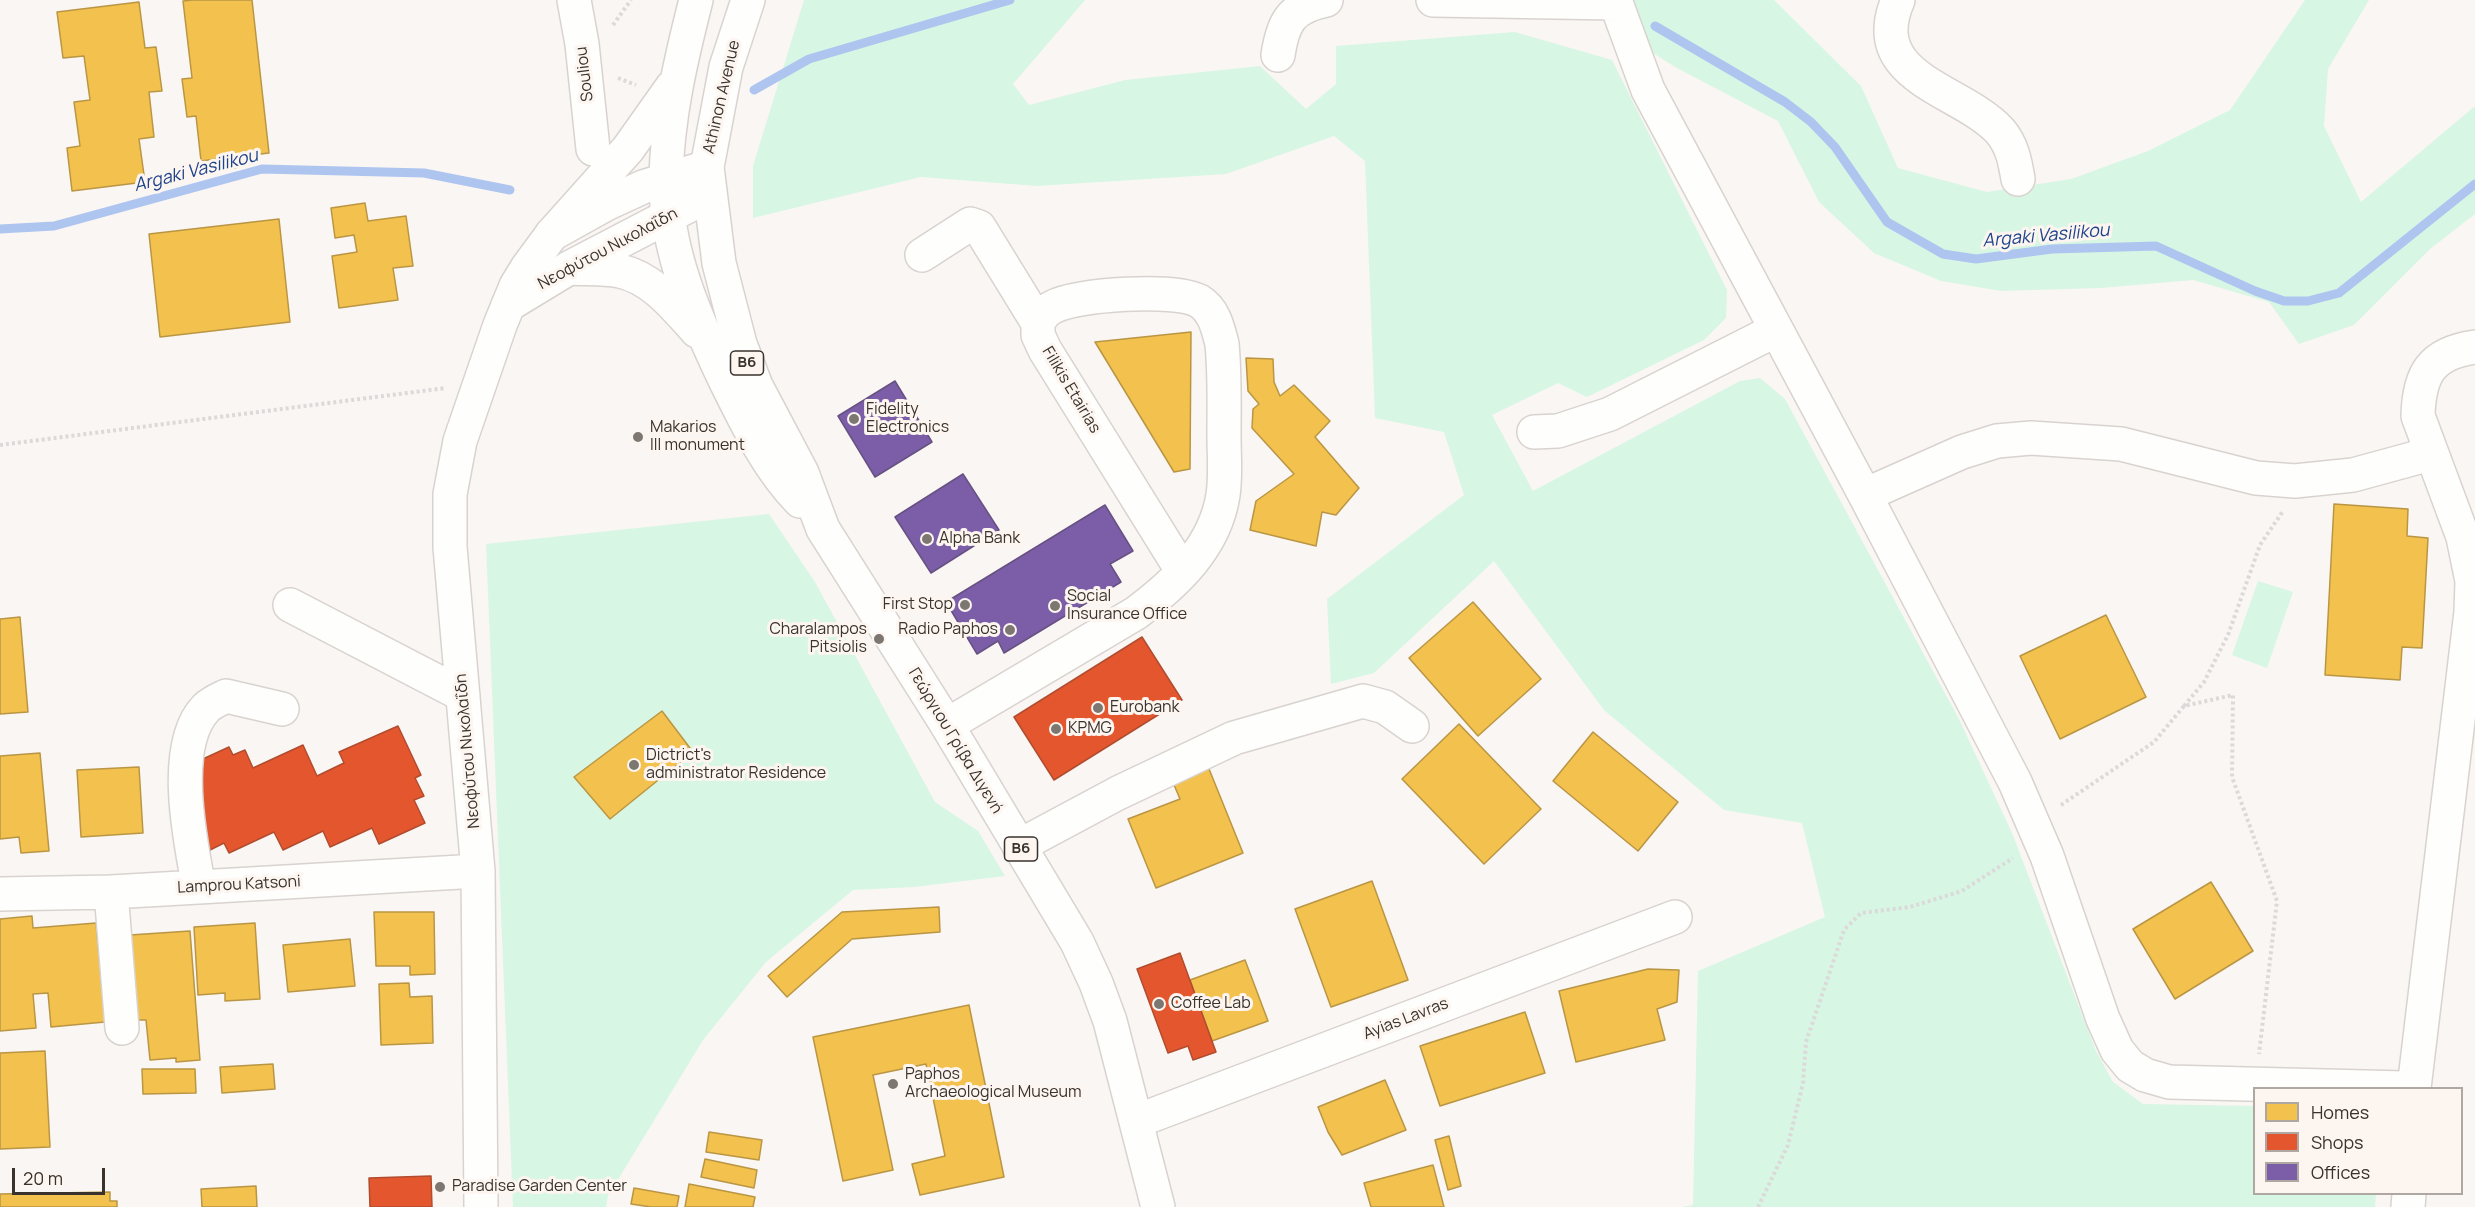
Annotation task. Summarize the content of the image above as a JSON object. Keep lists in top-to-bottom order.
{
  "streets": {
    "street": [
      "Souliou",
      "Athinon Avenue",
      "Νεοφύτου Νικολαΐδη",
      "B6",
      "Filikis Etairias",
      "Γεώργιου Γρίβα Διγενή",
      "Lamprou Katsoni",
      "Ayias Lavras"
    ]
  },
  "crossings": [
    ["Athinon Avenue", "Νεοφύτου Νικολαΐδη"],
    ["Athinon Avenue", "Γεώργιου Γρίβα Διγενή"],
    ["Νεοφύτου Νικολαΐδη", "B6"],
    ["Νεοφύτου Νικολαΐδη", "Γεώργιου Γρίβα Διγενή"],
    ["Νεοφύτου Νικολαΐδη", "Lamprou Katsoni"],
    ["B6", "Γεώργιου Γρίβα Διγενή"],
    ["Γεώργιου Γρίβα Διγενή", "Ayias Lavras"]
  ],
  "water": ["Argaki Vasilikou"],
  "places": [
    "Fidelity Electronics",
    "Makarios III monument",
    "Alpha Bank",
    "First Stop",
    "Social Insurance Office",
    "Radio Paphos",
    "Charalampos Pitsiolis",
    "Eurobank",
    "KPMG",
    "Dictrict's administrator Residence",
    "Coffee Lab",
    "Paphos Archaeological Museum",
    "Paradise Garden Center"
  ],
  "legend": ["Homes", "Shops", "Offices"],
  "scale_bar": "20 m"
}
